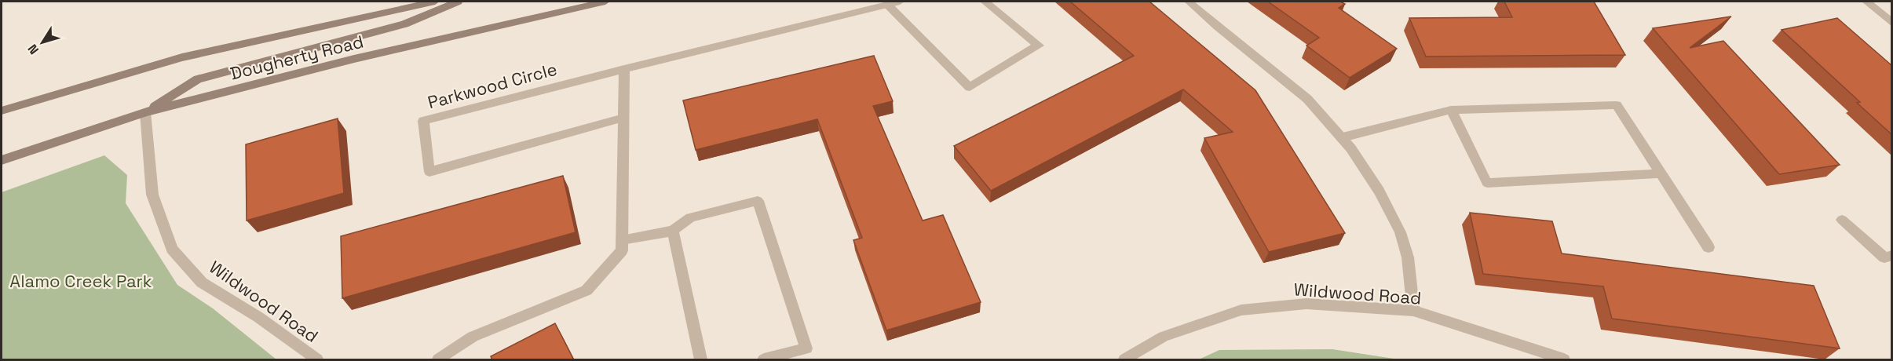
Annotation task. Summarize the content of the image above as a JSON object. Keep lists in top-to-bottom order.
{
  "streets": {
    "main road": ["Dougherty Road"],
    "street": ["Parkwood Circle", "Wildwood Road"]
  },
  "crossings": [
    ["Dougherty Road", "Wildwood Road"]
  ],
  "parks": ["Alamo Creek Park"],
  "north": "bottom left"
}
